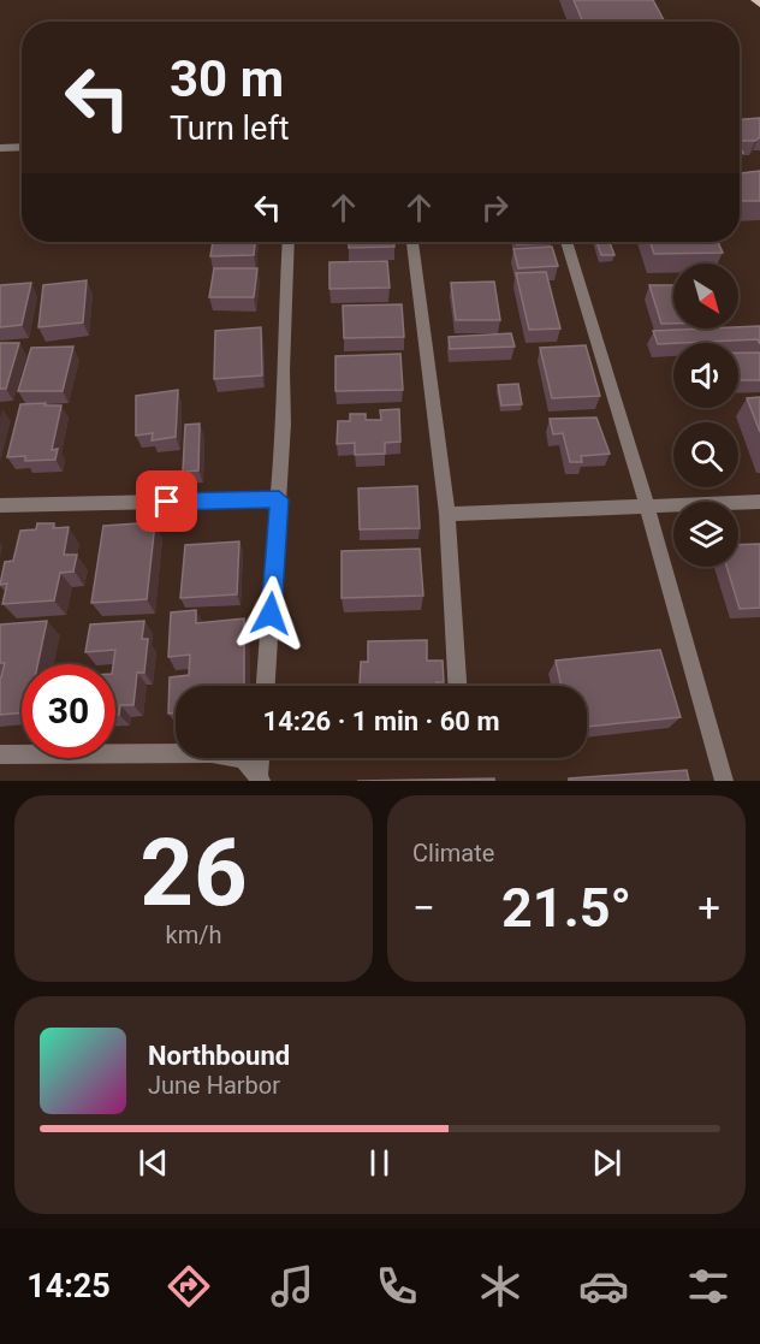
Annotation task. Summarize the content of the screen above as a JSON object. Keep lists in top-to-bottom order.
{
  "north": "bottom right",
  "page": {
    "turn": ["30 m", "Turn left"],
    "limit": "30",
    "trip": "14:26 · 1 min · 60 m",
    "tile": [
      ["26", "km/h"],
      "Climate"
    ],
    "heat": ["−", "21.5°", "+"],
    "song": ["Northbound", "June Harbor"],
    "tabs": "14:25"
  }
}
